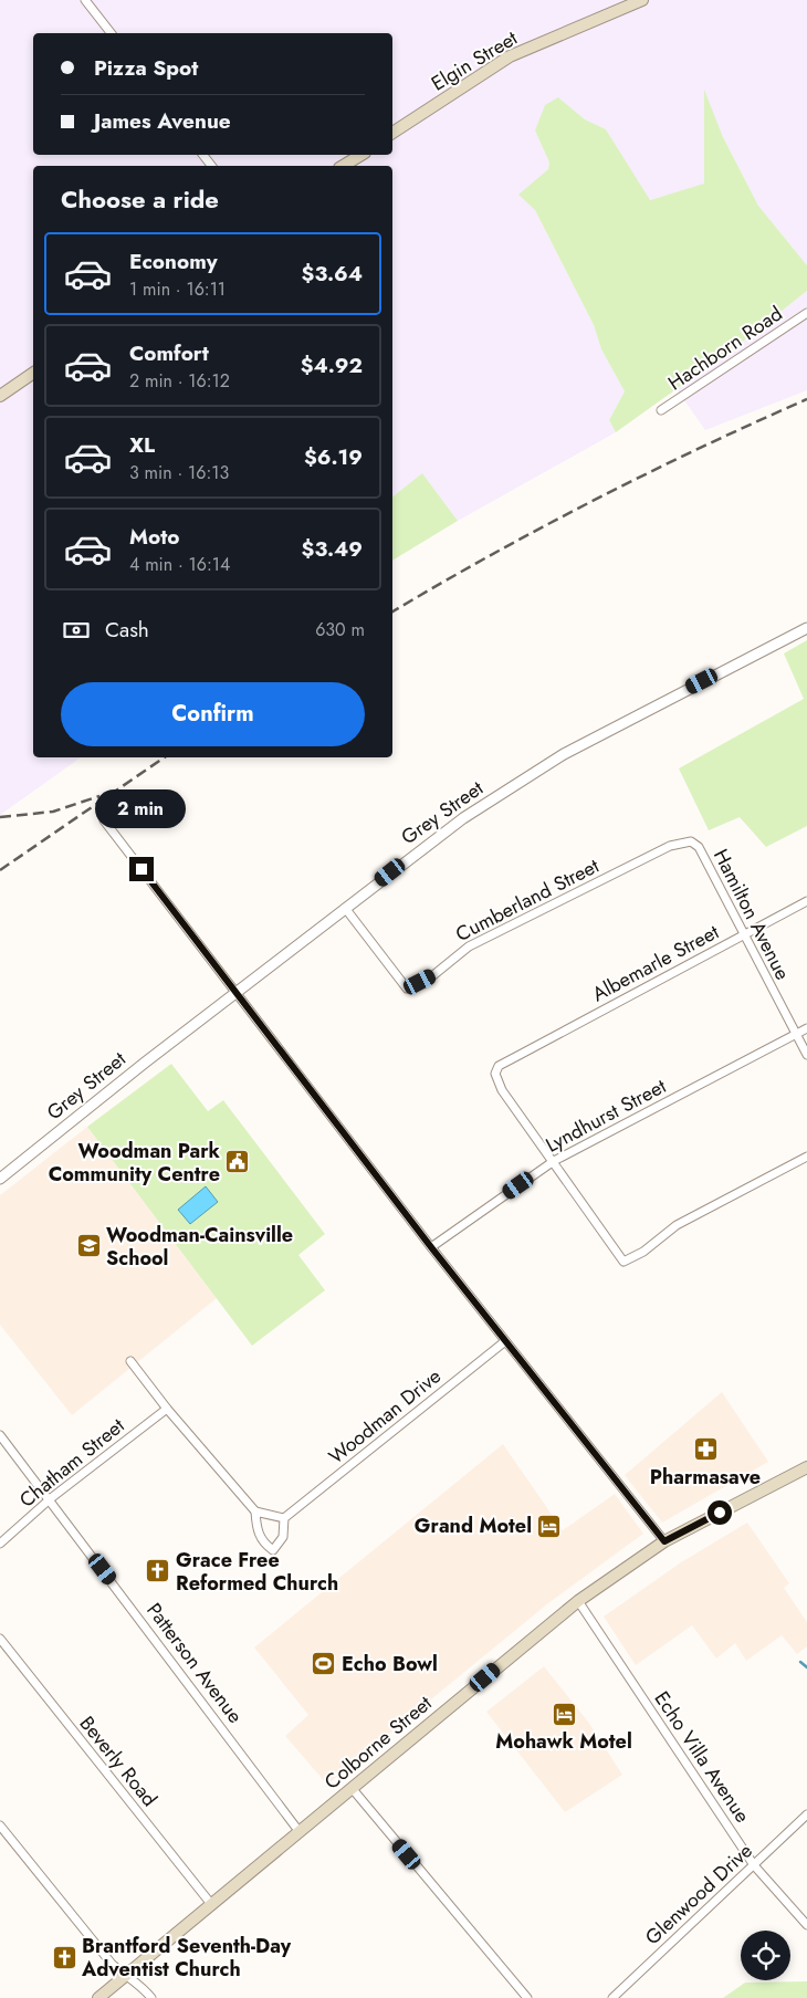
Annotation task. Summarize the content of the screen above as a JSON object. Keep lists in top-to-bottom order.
{
  "streets": {
    "main road": ["Elgin Street", "Colborne Street"],
    "street": [
      "Hachborn Road",
      "Grey Street",
      "Cumberland Street",
      "Hamilton Avenue",
      "Albemarle Street",
      "Lyndhurst Street",
      "Woodman Drive",
      "Chatham Street",
      "Patterson Avenue",
      "Echo Villa Avenue",
      "Beverly Road",
      "Glenwood Drive"
    ]
  },
  "crossings": [
    ["Grey Street", "Cumberland Street"],
    ["Cumberland Street", "Hamilton Avenue"],
    ["Hamilton Avenue", "Albemarle Street"],
    ["Hamilton Avenue", "Lyndhurst Street"],
    ["Albemarle Street", "Lyndhurst Street"],
    ["Chatham Street", "Patterson Avenue"],
    ["Patterson Avenue", "Colborne Street"],
    ["Colborne Street", "Echo Villa Avenue"],
    ["Colborne Street", "Beverly Road"],
    ["Echo Villa Avenue", "Glenwood Drive"]
  ],
  "places": {
    "public building": ["Woodman Park Community Centre"],
    "school or university": ["Woodman-Cainsville School"],
    "pharmacy": ["Pharmasave"],
    "hotel": ["Grand Motel", "Mohawk Motel"],
    "church": ["Grace Free Reformed Church", "Brantford Seventh-Day Adventist Church"],
    "sports": ["Echo Bowl"]
  },
  "page": {
    "banner": ["Pizza Spot", "James Avenue"],
    "heading": "Choose a ride",
    "list": [
      {
        "name": "Economy",
        "note": "1 min · 16:11",
        "value": "$3.64"
      },
      {
        "name": "Comfort",
        "note": "2 min · 16:12",
        "value": "$4.92"
      },
      {
        "name": "XL",
        "note": "3 min · 16:13",
        "value": "$6.19"
      },
      {
        "name": "Moto",
        "note": "4 min · 16:14",
        "value": "$3.49"
      }
    ],
    "pay": ["Cash", "630 m"],
    "buttons": "Confirm",
    "bubble": "2 min"
  }
}
